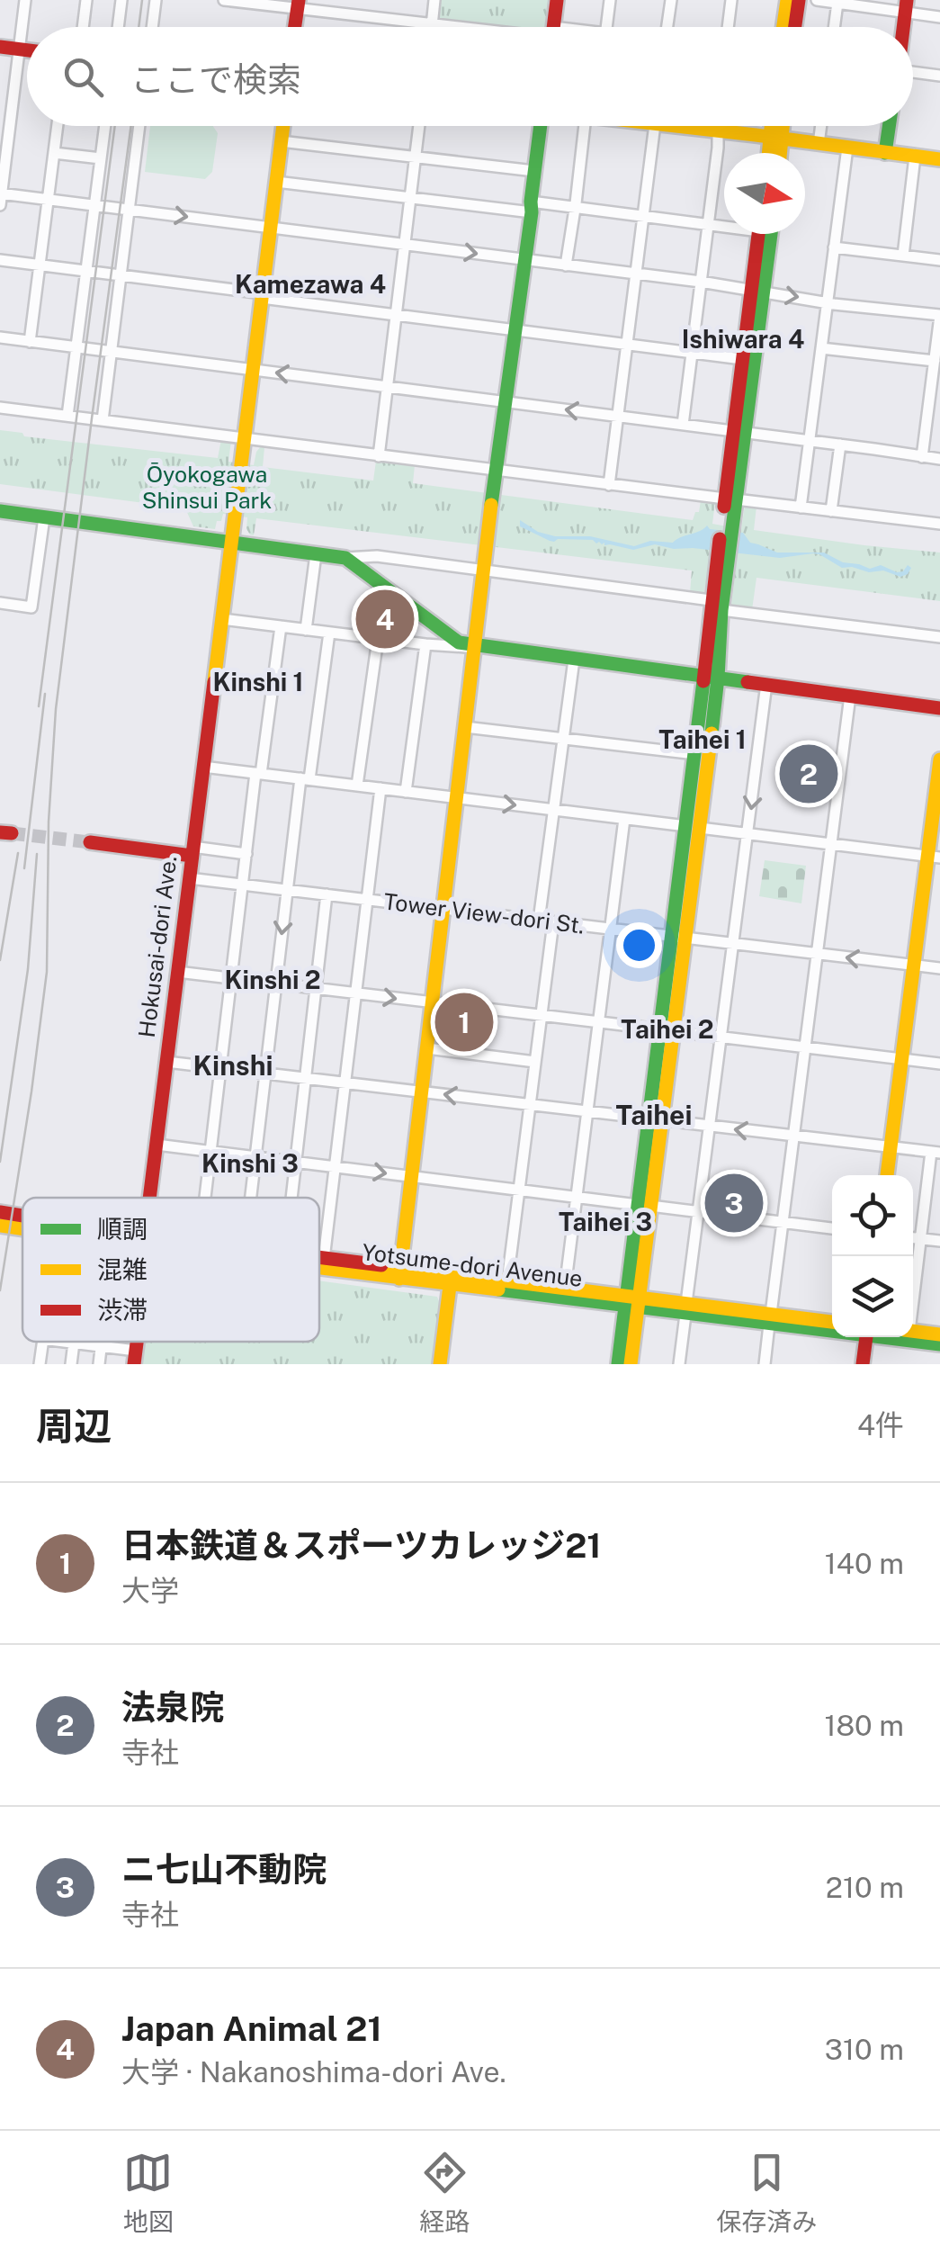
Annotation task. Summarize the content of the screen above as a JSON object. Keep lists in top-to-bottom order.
{
  "streets": {
    "street": ["Tower View-dori St.", "Hokusai-dori Ave.", "Yotsume-dori Avenue"]
  },
  "crossings": [
    ["Tower View-dori St.", "Hokusai-dori Ave."]
  ],
  "districts": [
    "Kamezawa 4",
    "Ishiwara 4",
    "Kinshi 1",
    "Taihei 1",
    "Kinshi 2",
    "Taihei 2",
    "Kinshi",
    "Taihei",
    "Kinshi 3",
    "Taihei 3"
  ],
  "parks": ["Ōyokogawa Shinsui Park"],
  "legend": ["順調", "混雑", "渋滞"],
  "north": "right",
  "page": {
    "search": "ここで検索",
    "pins": [
      "4",
      "2",
      "1",
      "3"
    ],
    "heading": ["周辺", "4件"],
    "list": [
      {
        "mark": "1",
        "name": "日本鉄道＆スポーツカレッジ21",
        "note": "大学",
        "value": "140 m"
      },
      {
        "mark": "2",
        "name": "法泉院",
        "note": "寺社",
        "value": "180 m"
      },
      {
        "mark": "3",
        "name": "ニ七山不動院",
        "note": "寺社",
        "value": "210 m"
      },
      {
        "mark": "4",
        "name": "Japan Animal 21",
        "note": "大学 · Nakanoshima-dori Ave.",
        "value": "310 m"
      }
    ],
    "nav": ["地図", "経路", "保存済み"]
  }
}
